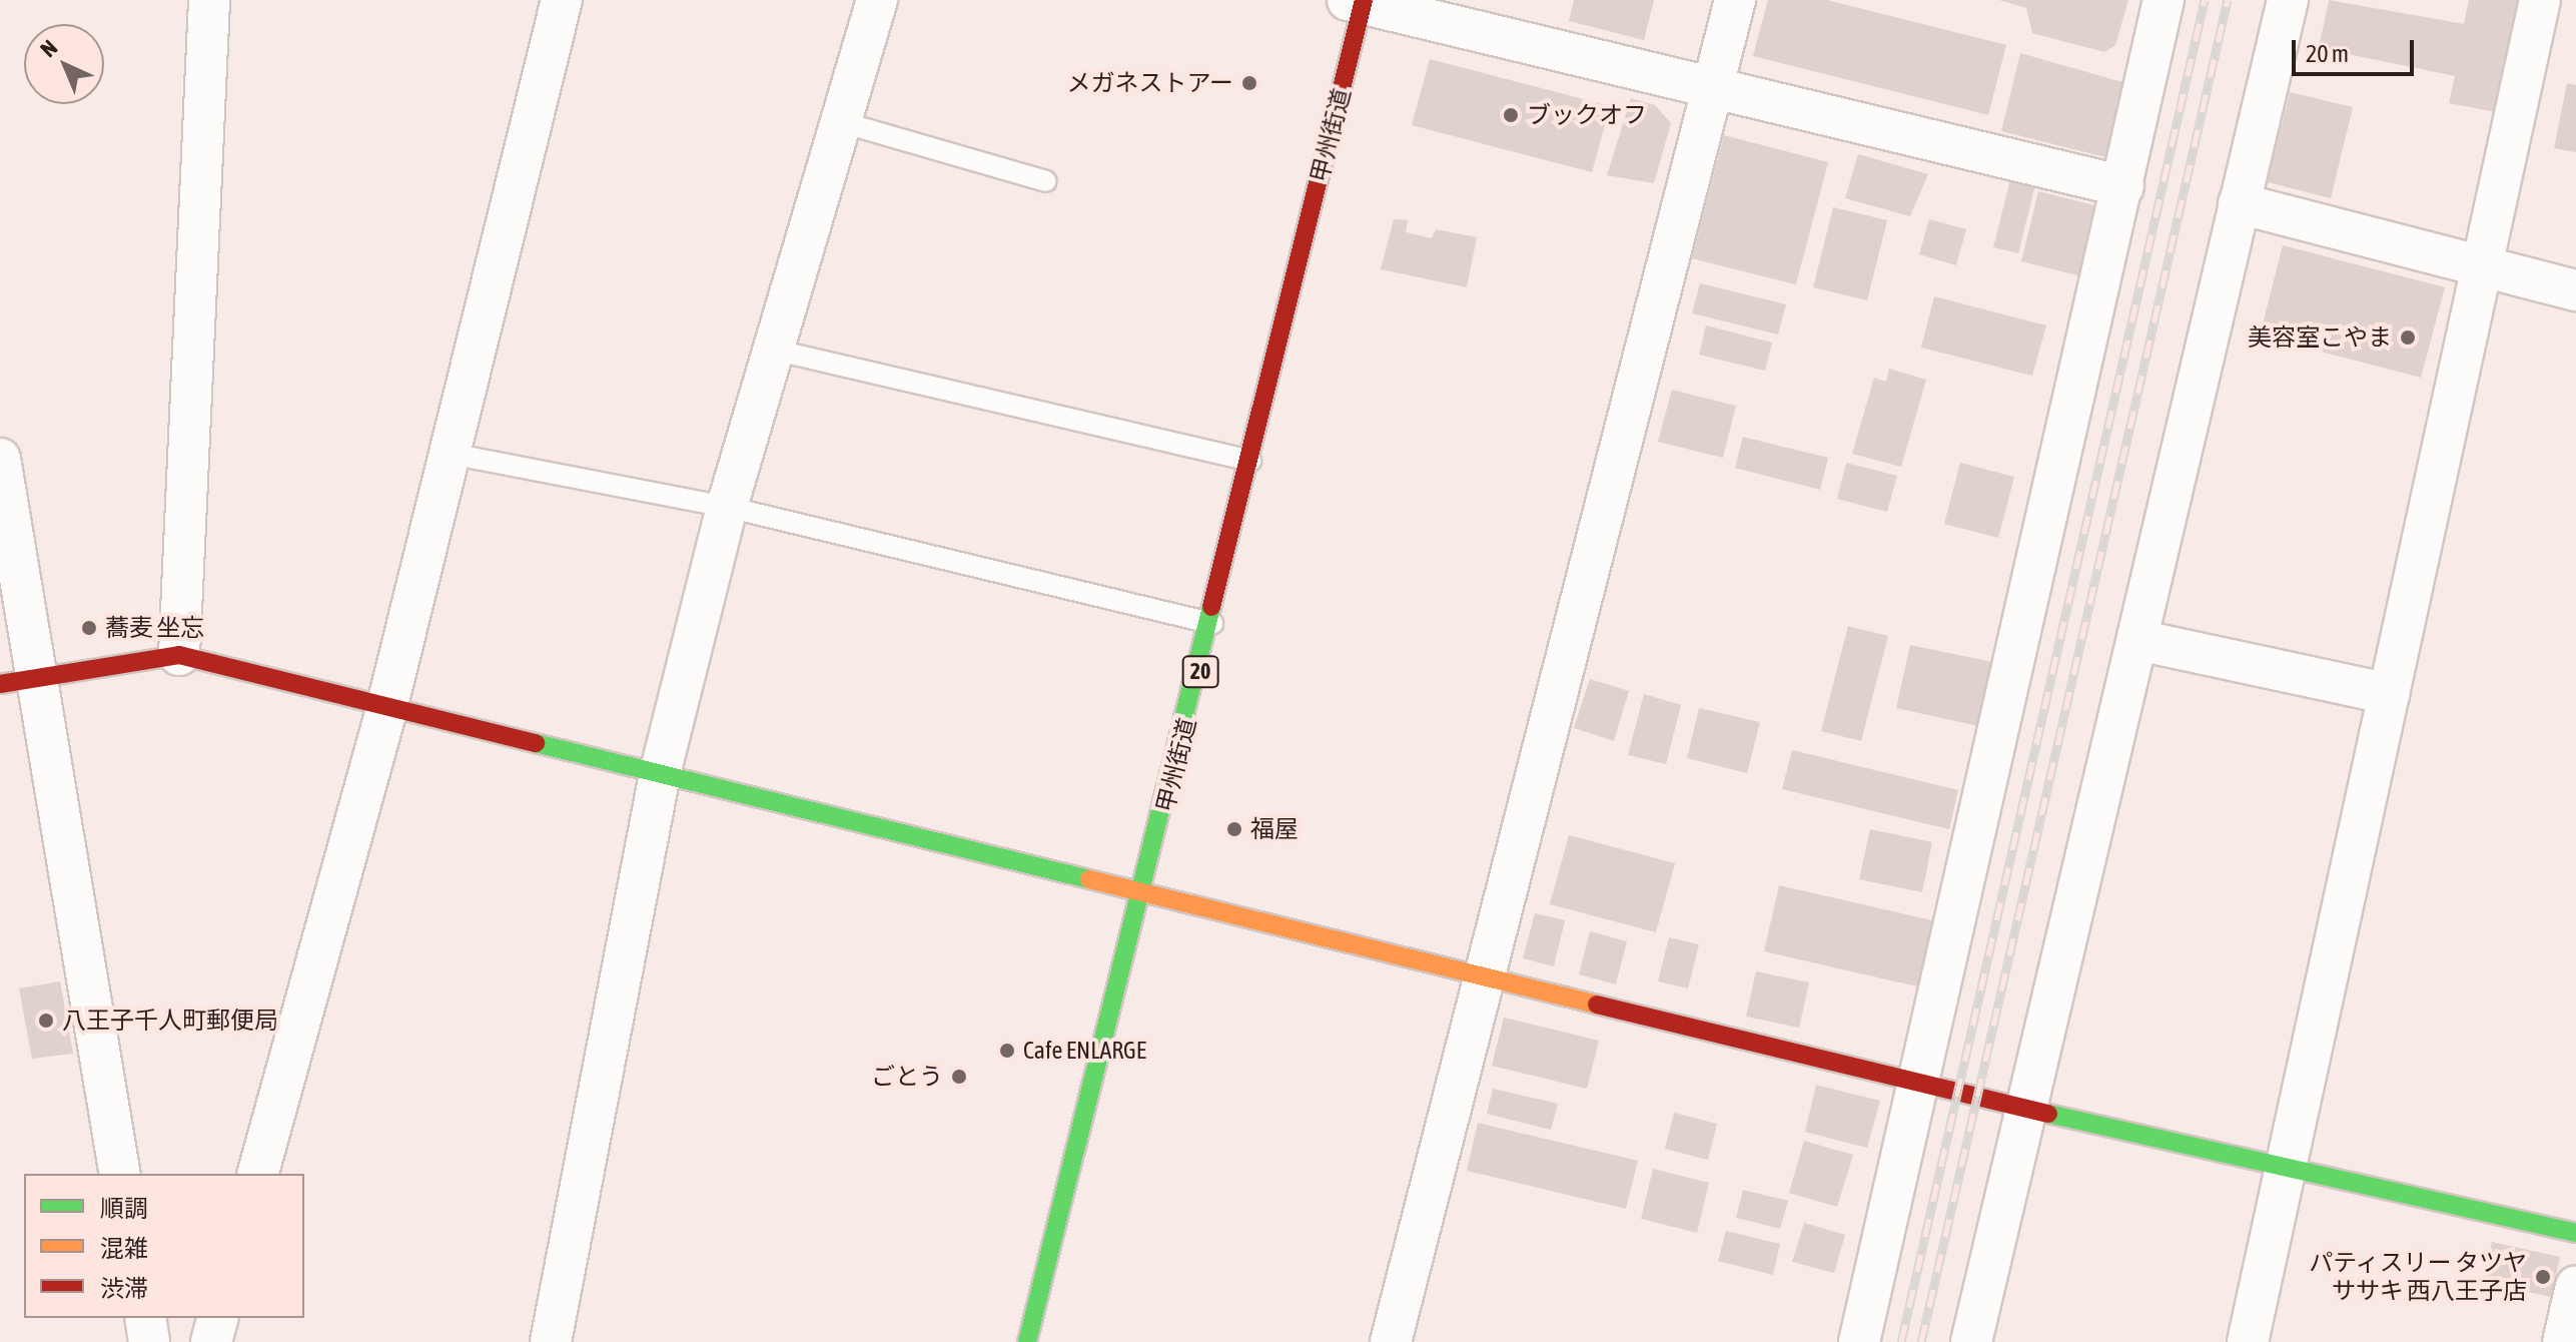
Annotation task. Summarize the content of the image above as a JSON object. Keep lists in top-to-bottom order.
{
  "streets": {
    "main road": ["甲州街道", "20"]
  },
  "places": [
    "メガネストアー",
    "ブックオフ",
    "美容室こやま",
    "蕎麦 坐忘",
    "福屋",
    "八王子千人町郵便局",
    "Cafe ENLARGE",
    "ごとう",
    "パティスリー タツヤ ササキ 西八王子店"
  ],
  "legend": ["順調", "混雑", "渋滞"],
  "scale_bar": "20 m",
  "north": "top left"
}
